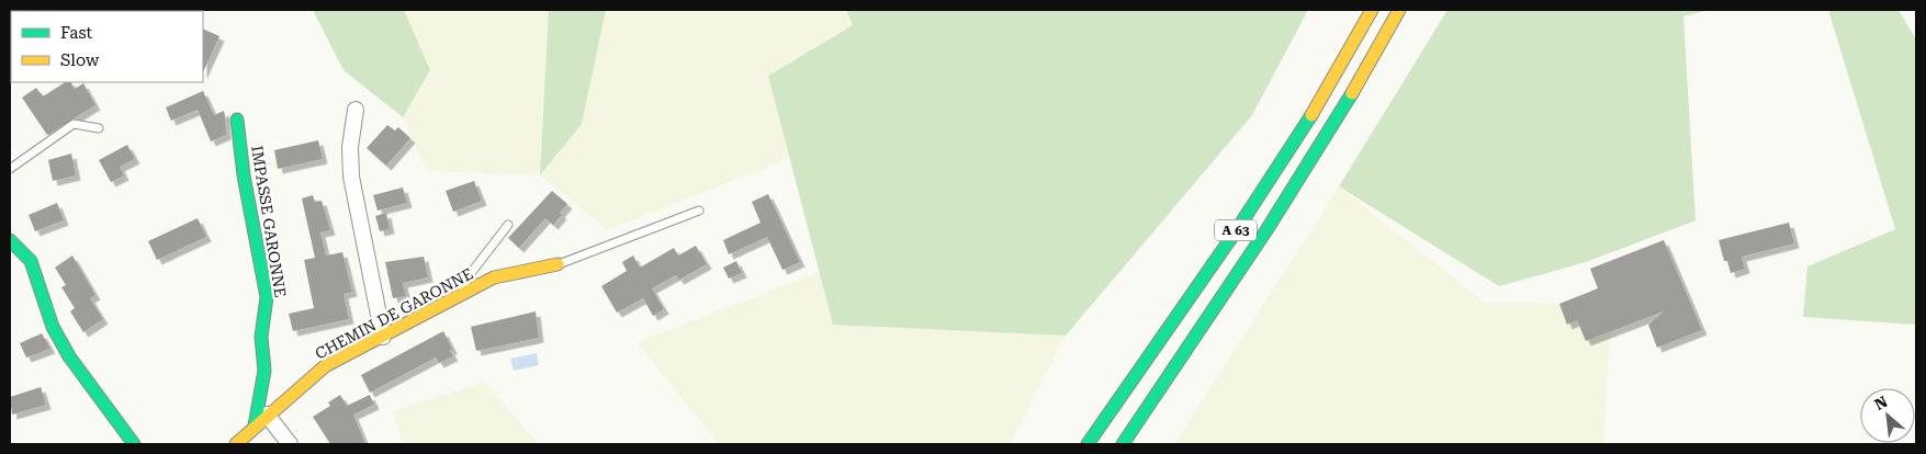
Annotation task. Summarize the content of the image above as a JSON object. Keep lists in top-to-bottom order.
{
  "streets": {
    "main road": ["IMPASSE GARONNE", "A 63", "CHEMIN DE GARONNE"]
  },
  "crossings": [
    ["IMPASSE GARONNE", "CHEMIN DE GARONNE"]
  ],
  "legend": ["Fast", "Slow"],
  "north": "top left"
}
